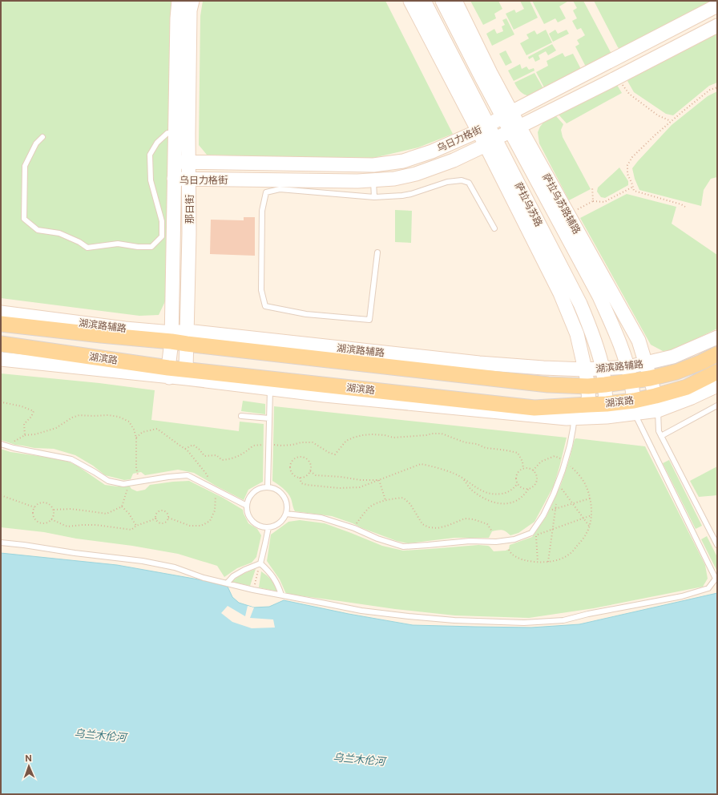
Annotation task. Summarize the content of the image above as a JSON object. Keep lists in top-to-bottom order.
{
  "streets": {
    "main road": ["湖滨路"],
    "street": [
      "乌日力格街",
      "萨拉乌苏路辅路",
      "萨拉乌苏路",
      "那日街",
      "湖滨路辅路"
    ]
  },
  "crossings": [
    ["乌日力格街", "萨拉乌苏路辅路"],
    ["乌日力格街", "萨拉乌苏路"],
    ["乌日力格街", "那日街"],
    ["萨拉乌苏路辅路", "萨拉乌苏路"],
    ["萨拉乌苏路辅路", "湖滨路辅路"],
    ["萨拉乌苏路辅路", "湖滨路"],
    ["萨拉乌苏路", "湖滨路辅路"],
    ["萨拉乌苏路", "湖滨路"],
    ["那日街", "湖滨路辅路"],
    ["那日街", "湖滨路"],
    ["湖滨路辅路", "湖滨路"]
  ],
  "water": ["乌兰木伦河"],
  "north": "top"
}
